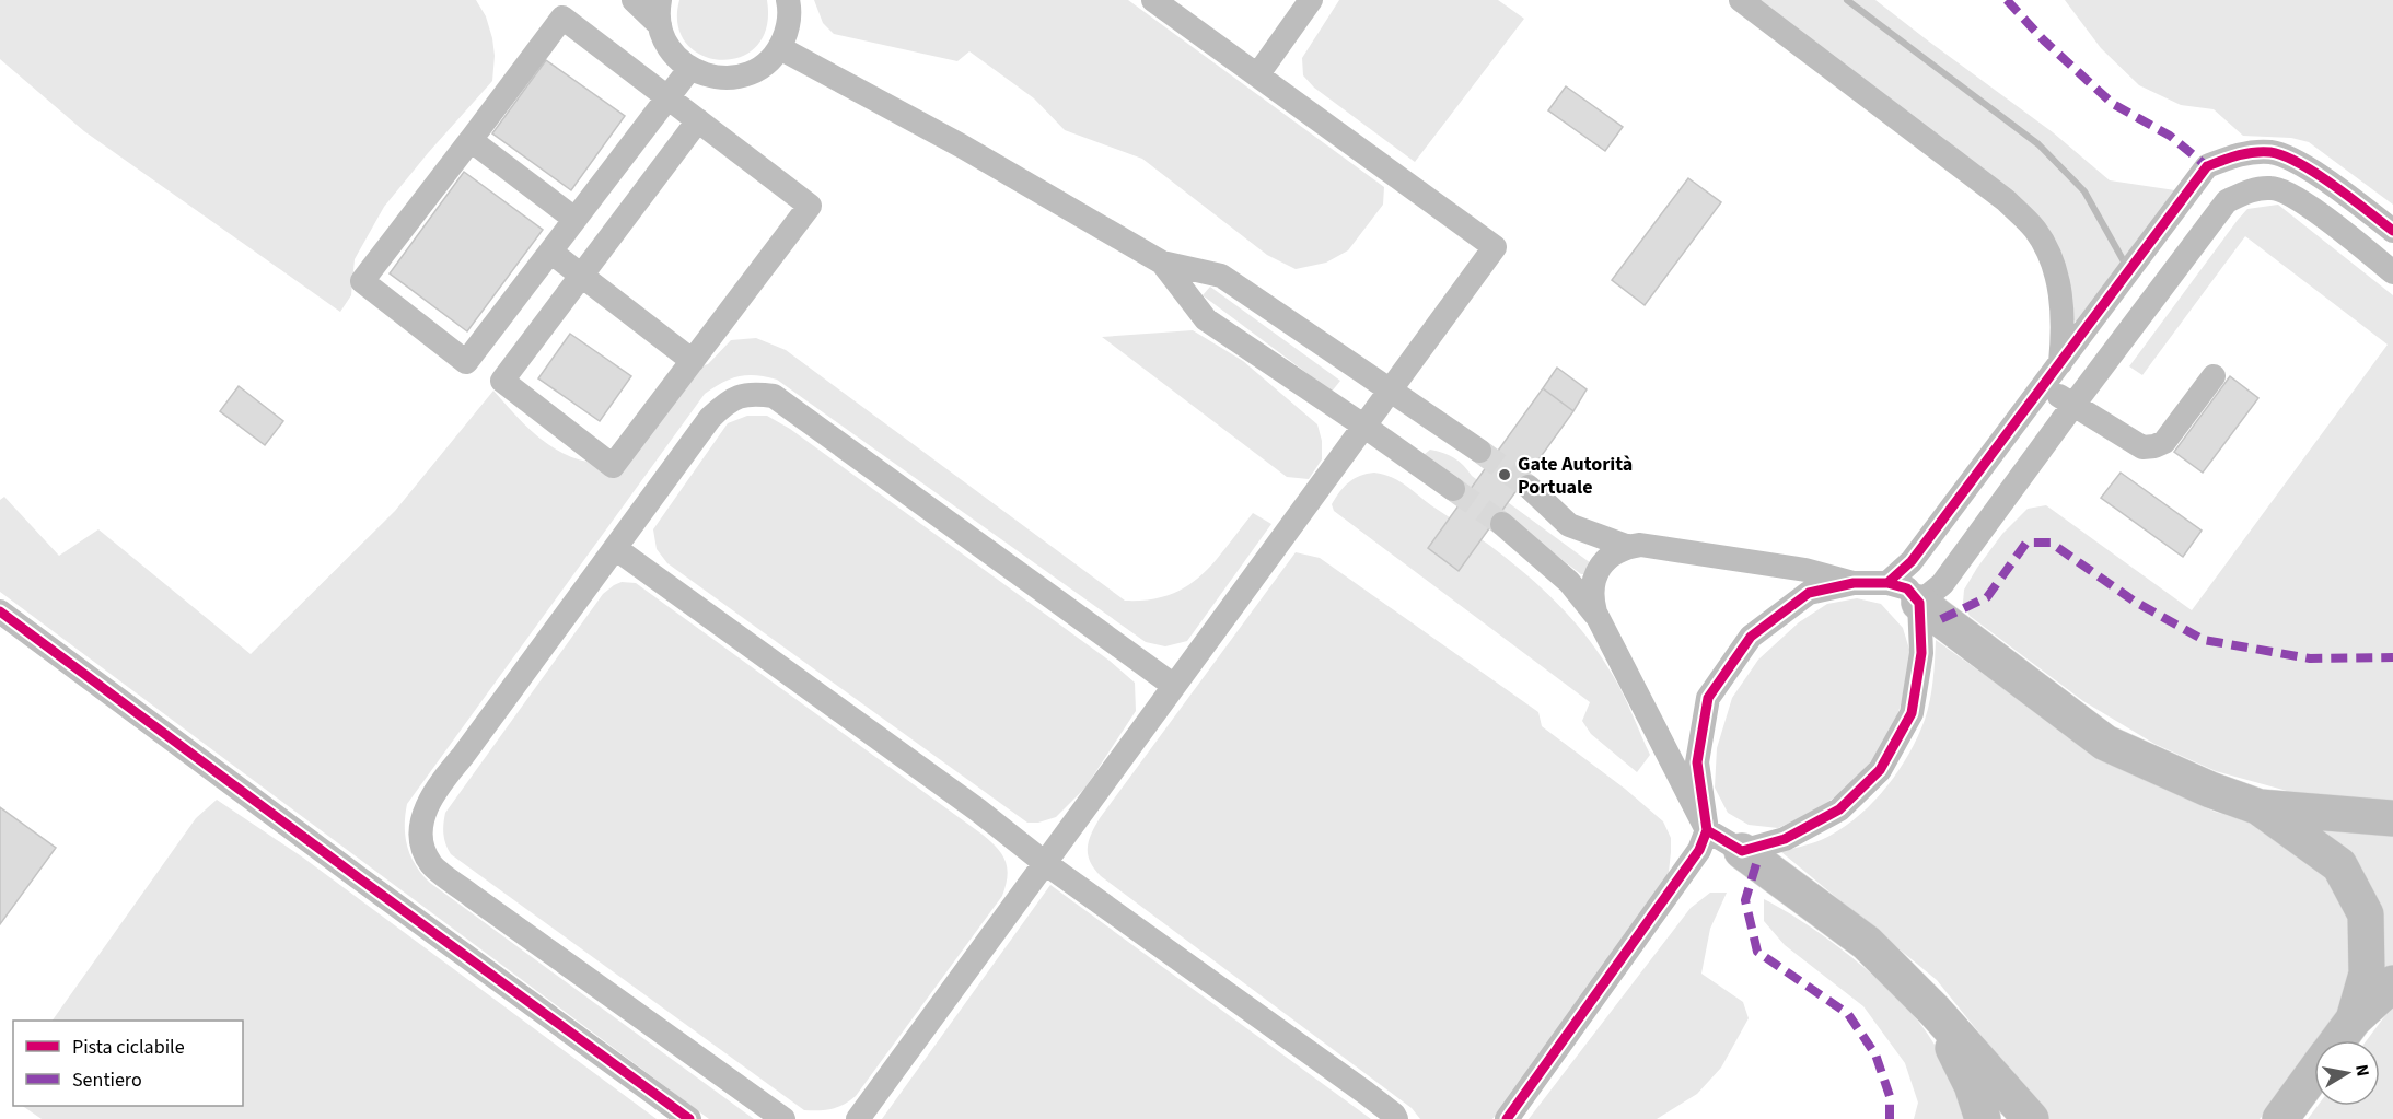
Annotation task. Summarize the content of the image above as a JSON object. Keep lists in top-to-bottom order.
{
  "places": ["Gate Autorità Portuale"],
  "legend": ["Pista ciclabile", "Sentiero"],
  "north": "right"
}
